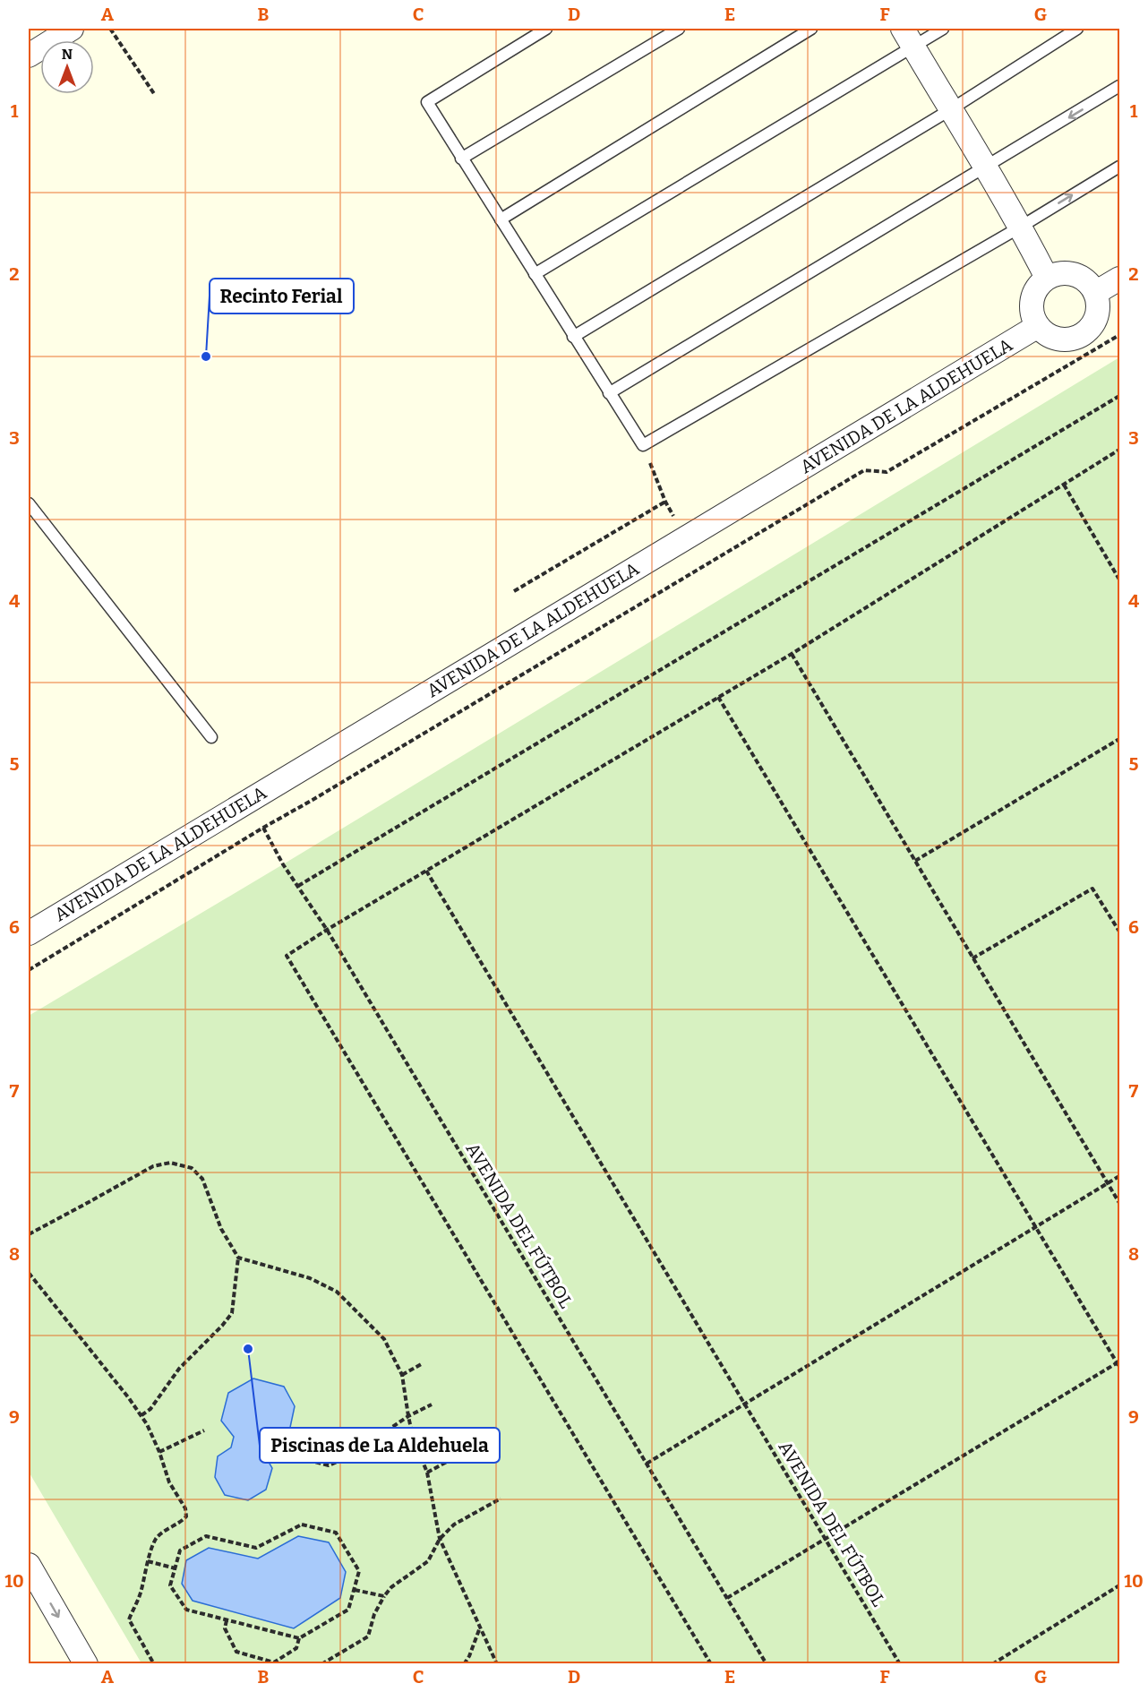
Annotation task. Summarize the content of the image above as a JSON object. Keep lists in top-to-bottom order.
{
  "streets": {
    "street": ["AVENIDA DE LA ALDEHUELA"],
    "path": ["AVENIDA DEL FÚTBOL"]
  },
  "places": ["Recinto Ferial", "Piscinas de La Aldehuela"],
  "north": "top",
  "grid": {
    "columns": [
      "A",
      "B",
      "C",
      "D",
      "E",
      "F",
      "G"
    ],
    "rows": [
      "1",
      "2",
      "3",
      "4",
      "5",
      "6",
      "7",
      "8",
      "9",
      "10"
    ]
  }
}
